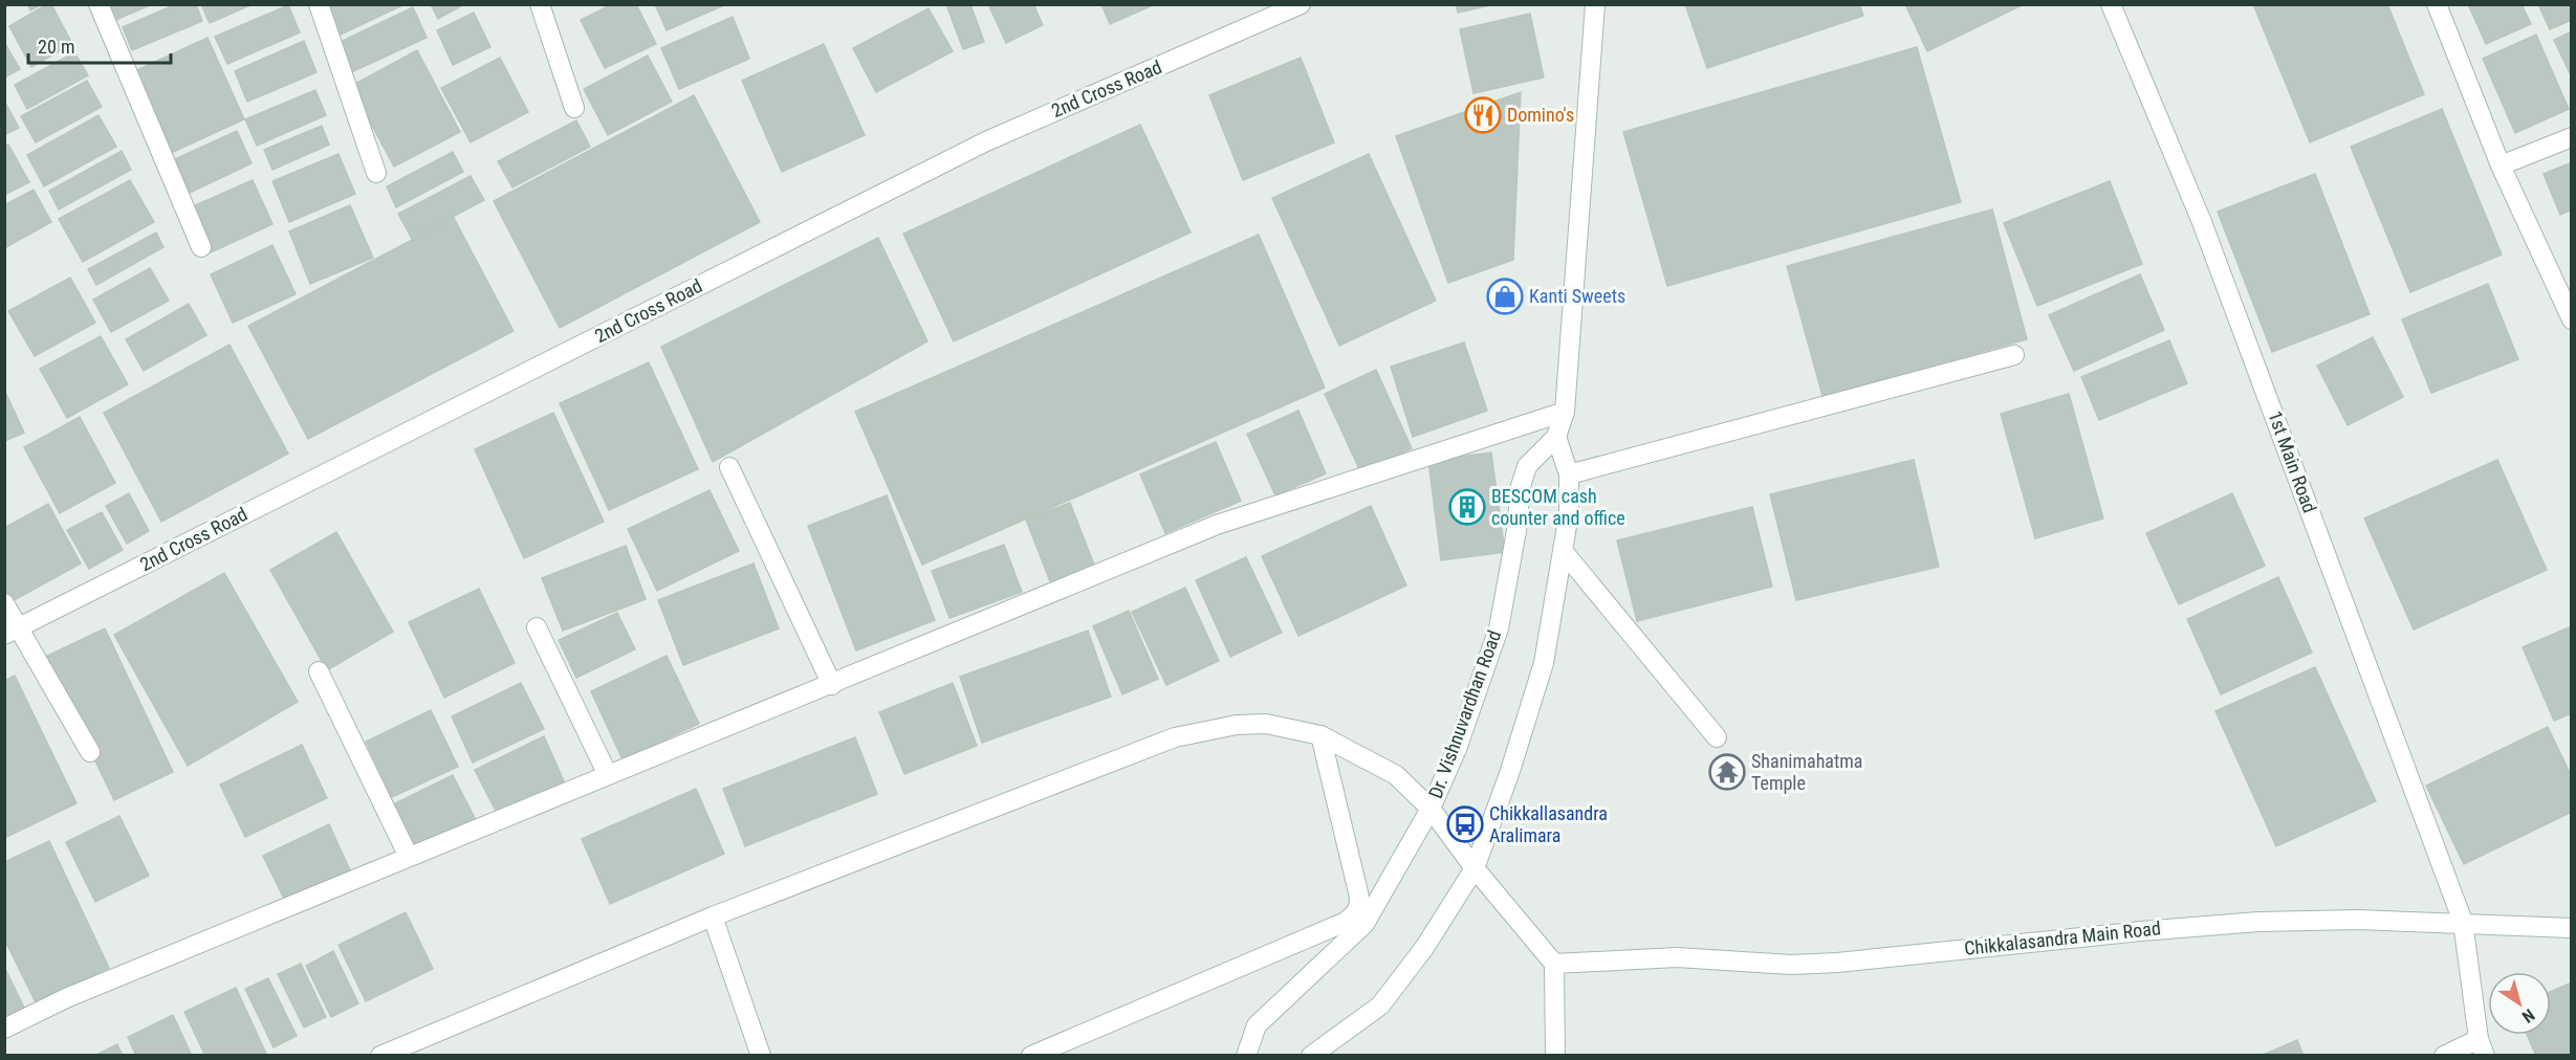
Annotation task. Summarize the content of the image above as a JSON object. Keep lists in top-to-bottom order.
{
  "streets": {
    "street": [
      "2nd Cross Road",
      "1st Main Road",
      "Dr. Vishnuvardhan Road",
      "Chikkalasandra Main Road"
    ]
  },
  "crossings": [
    ["1st Main Road", "Chikkalasandra Main Road"]
  ],
  "places": {
    "restaurant": ["Domino's"],
    "shop": ["Kanti Sweets"],
    "building": ["BESCOM cash counter and office"],
    "temple": ["Shanimahatma Temple"],
    "bus stop": ["Chikkallasandra Aralimara"]
  },
  "scale_bar": "20 m",
  "north": "bottom right"
}
